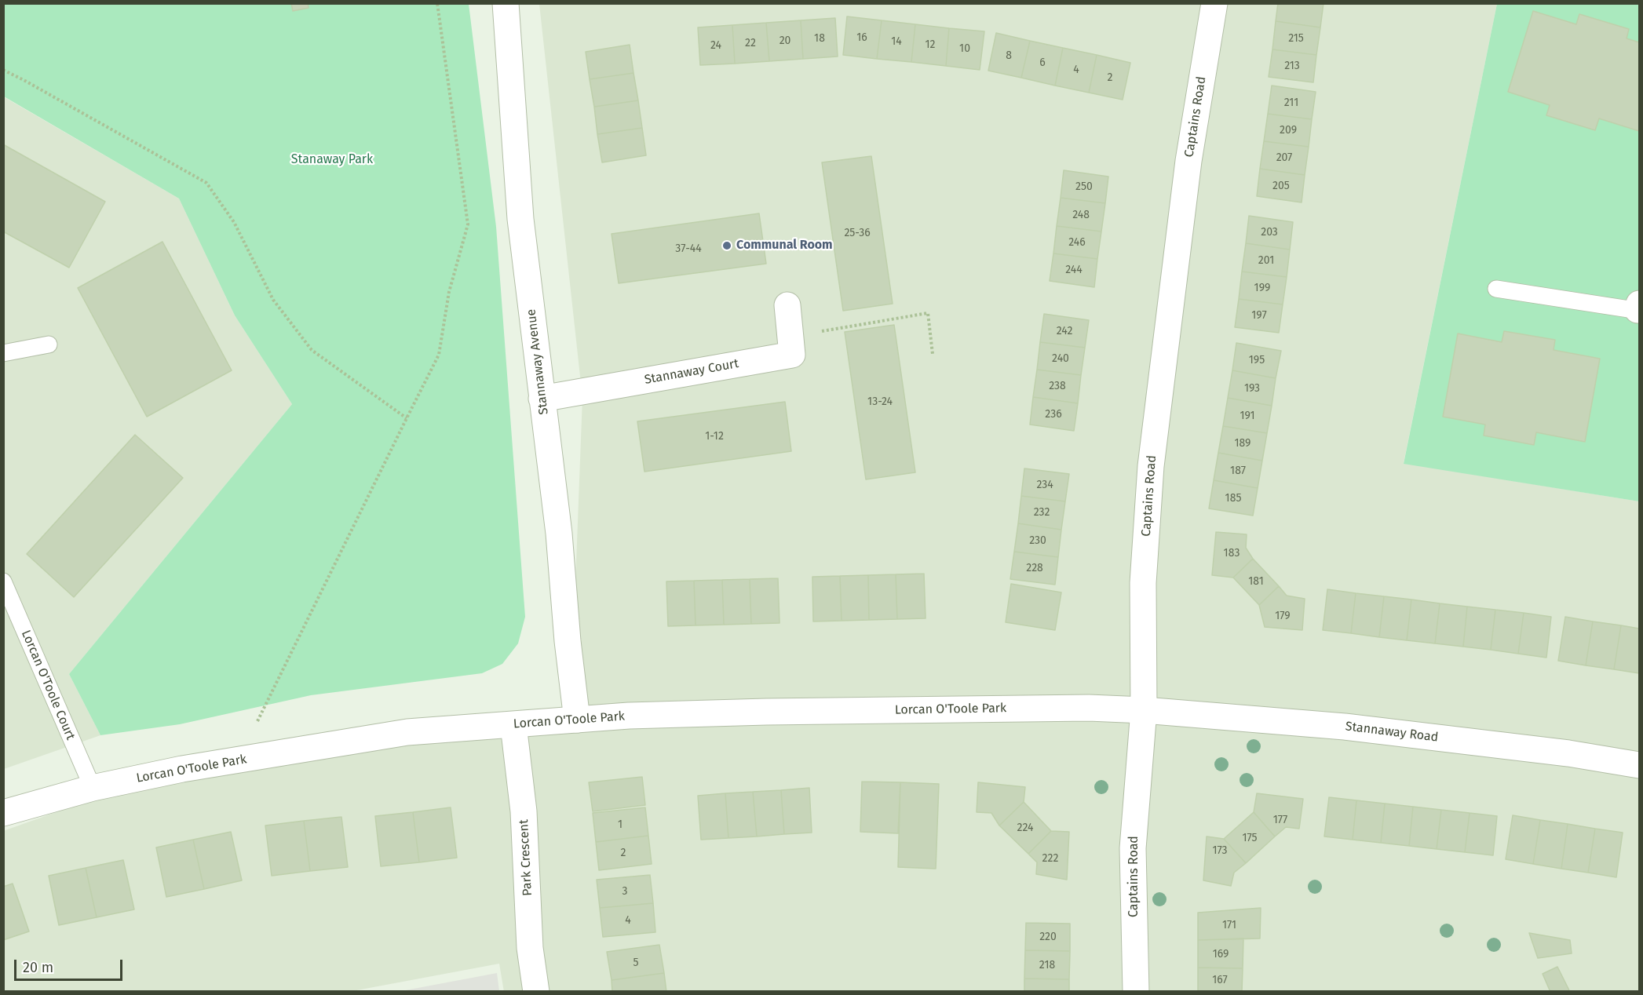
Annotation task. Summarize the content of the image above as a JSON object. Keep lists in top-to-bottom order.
{
  "streets": {
    "street": [
      "Captains Road",
      "Stannaway Avenue",
      "Stannaway Court",
      "Lorcan O'Toole Park",
      "Stannaway Road",
      "Park Crescent"
    ],
    "lane": ["Lorcan O'Toole Court"]
  },
  "crossings": [
    ["Captains Road", "Lorcan O'Toole Park"],
    ["Captains Road", "Stannaway Road"],
    ["Stannaway Avenue", "Stannaway Court"],
    ["Stannaway Avenue", "Lorcan O'Toole Park"],
    ["Lorcan O'Toole Court", "Lorcan O'Toole Park"],
    ["Lorcan O'Toole Park", "Stannaway Road"],
    ["Lorcan O'Toole Park", "Park Crescent"]
  ],
  "parks": ["Stanaway Park"],
  "places": ["Communal Room"],
  "house_numbers": [
    "16",
    "18",
    "215",
    "20",
    "14",
    "22",
    "12",
    "24",
    "10",
    "8",
    "6",
    "213",
    "4",
    "2",
    "211",
    "209",
    "207",
    "205",
    "250",
    "248",
    "203",
    "25-36",
    "246",
    "37-44",
    "201",
    "244",
    "199",
    "197",
    "242",
    "240",
    "195",
    "238",
    "193",
    "13-24",
    "236",
    "191",
    "1-12",
    "189",
    "187",
    "234",
    "185",
    "232",
    "230",
    "183",
    "228",
    "181",
    "179",
    "177",
    "1",
    "224",
    "175",
    "173",
    "2",
    "222",
    "3",
    "4",
    "171",
    "220",
    "169",
    "5",
    "218",
    "167"
  ],
  "scale_bar": "20 m"
}
